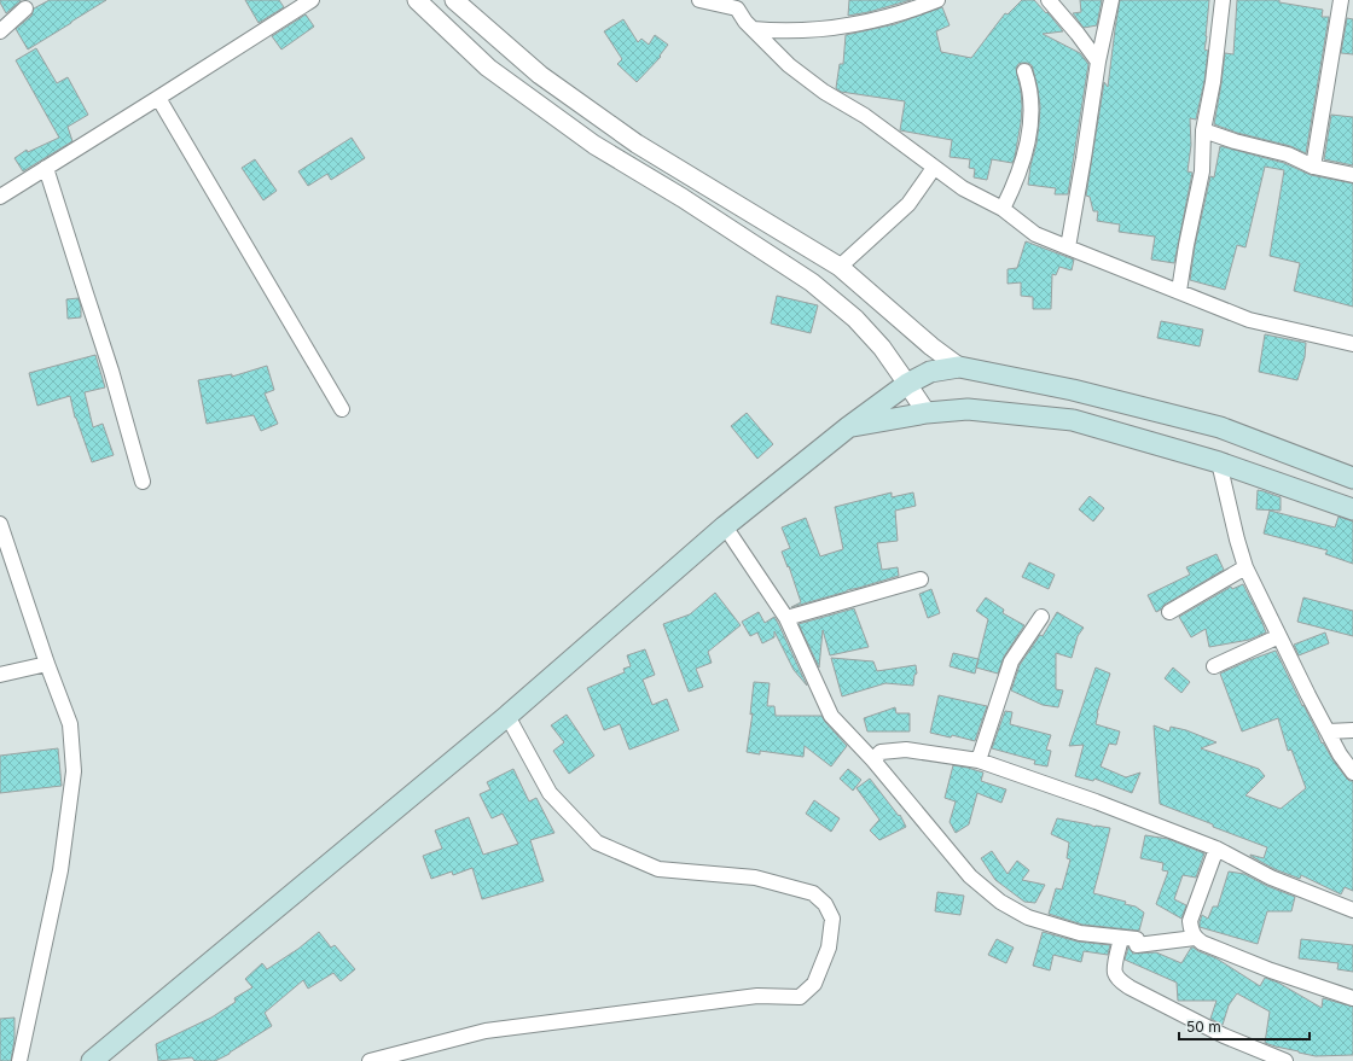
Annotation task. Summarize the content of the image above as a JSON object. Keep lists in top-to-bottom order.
{
  "scale_bar": "50 m"
}
